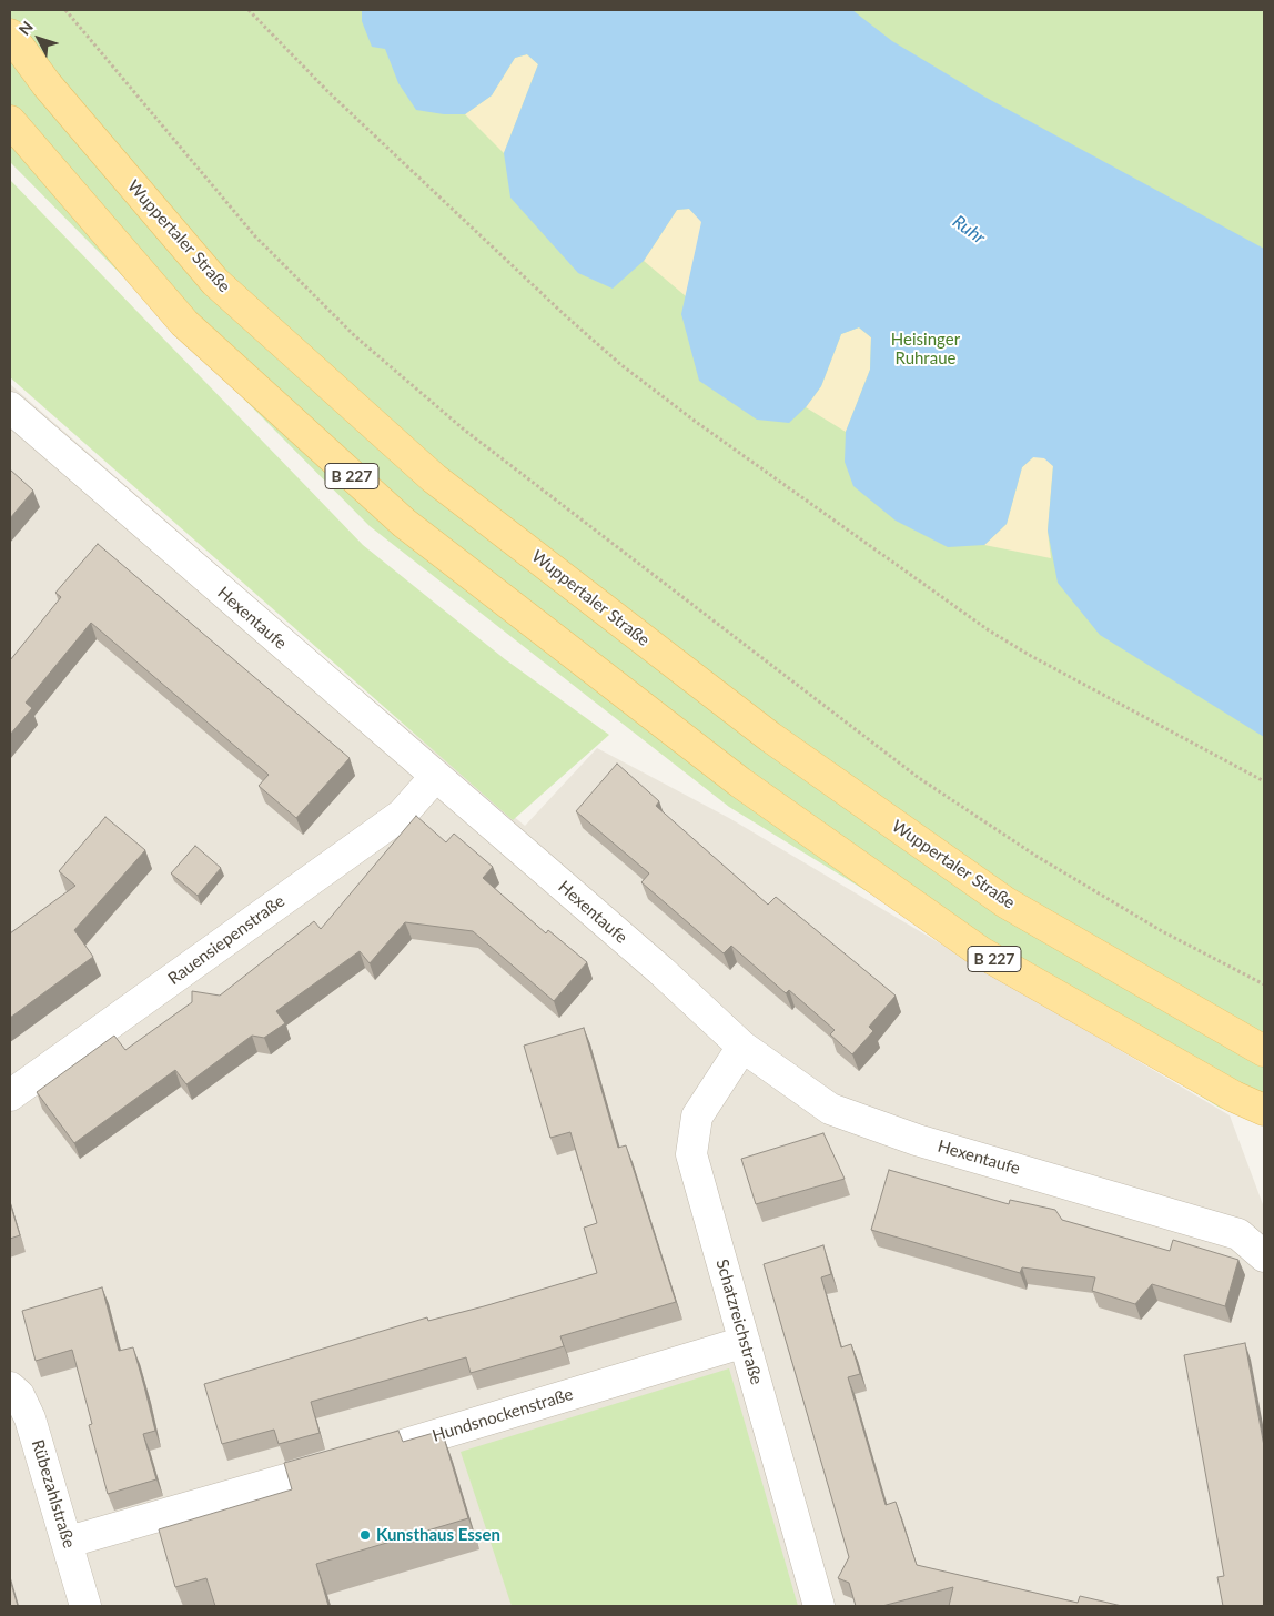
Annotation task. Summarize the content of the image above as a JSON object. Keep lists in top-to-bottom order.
{
  "streets": {
    "main road": ["Wuppertaler Straße", "B 227"],
    "street": [
      "Hexentaufe",
      "Rauensiepenstraße",
      "Schatzreichstraße",
      "Hundsnockenstraße",
      "Rübezahlstraße"
    ]
  },
  "crossings": [
    ["Hexentaufe", "Rauensiepenstraße"],
    ["Hexentaufe", "Schatzreichstraße"],
    ["Schatzreichstraße", "Hundsnockenstraße"],
    ["Hundsnockenstraße", "Rübezahlstraße"]
  ],
  "water": ["Ruhr"],
  "parks": ["Heisinger Ruhraue"],
  "places": ["Kunsthaus Essen"],
  "north": "top left"
}
